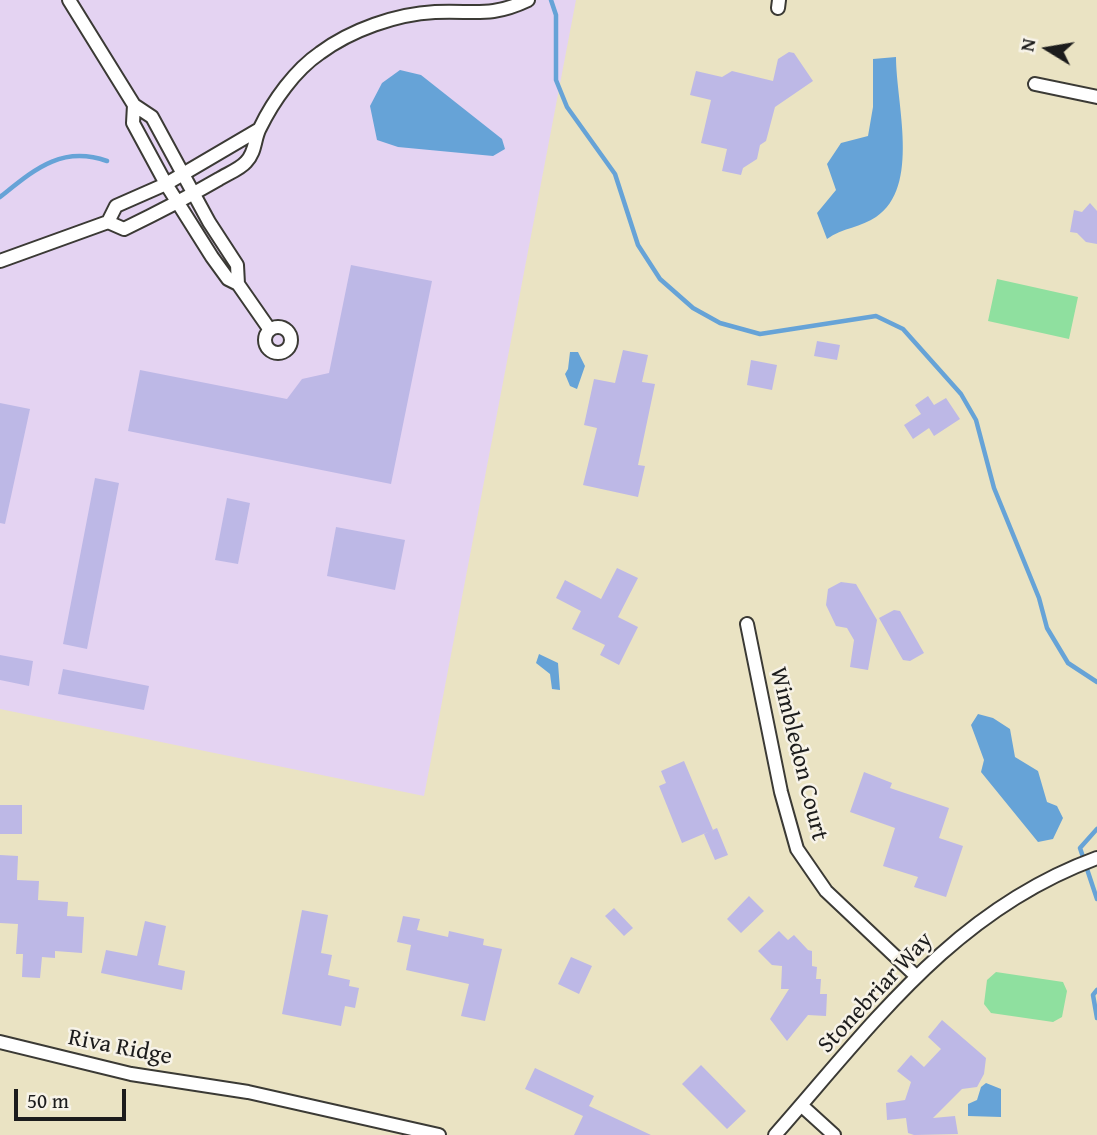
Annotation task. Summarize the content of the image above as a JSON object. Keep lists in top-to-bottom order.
{
  "streets": {
    "street": ["Wimbledon Court", "Stonebriar Way", "Riva Ridge"]
  },
  "crossings": [
    ["Wimbledon Court", "Stonebriar Way"]
  ],
  "scale_bar": "50 m",
  "north": "left"
}
